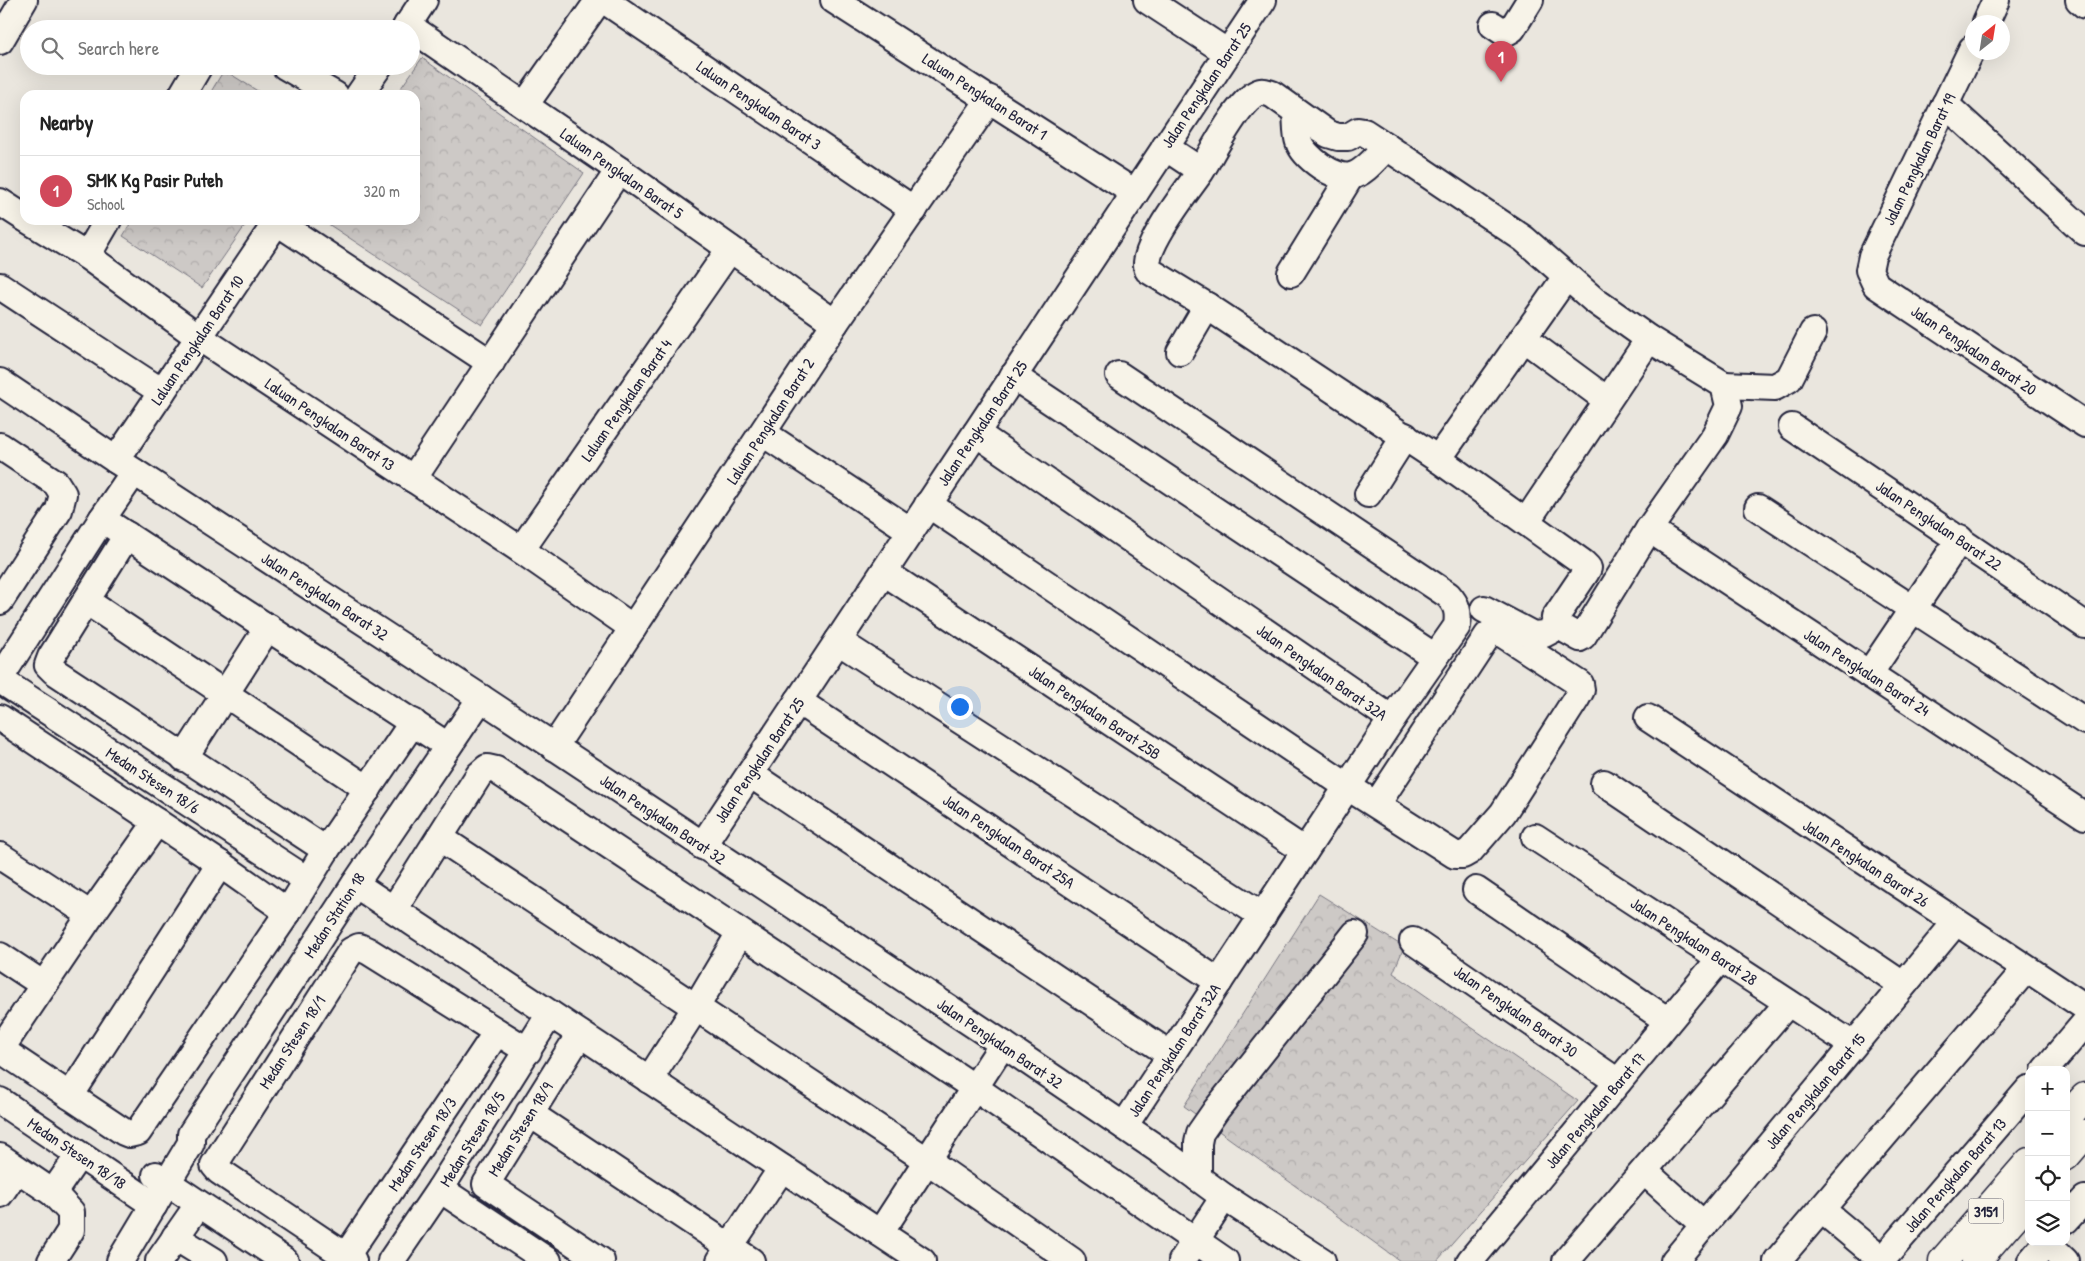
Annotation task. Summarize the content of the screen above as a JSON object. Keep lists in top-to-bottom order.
{
  "streets": {
    "main road": ["3151"],
    "street": [
      "Jalan Pengkalan Barat 25",
      "Laluan Pengkalan Barat 1",
      "Laluan Pengkalan Barat 3",
      "Jalan Pengkalan Barat 19",
      "Laluan Pengkalan Barat 5",
      "Laluan Pengkalan Barat 10",
      "Jalan Pengkalan Barat 20",
      "Laluan Pengkalan Barat 4",
      "Laluan Pengkalan Barat 2",
      "Laluan Pengkalan Barat 13",
      "Jalan Pengkalan Barat 22",
      "Jalan Pengkalan Barat 32",
      "Jalan Pengkalan Barat 32A",
      "Jalan Pengkalan Barat 24",
      "Jalan Pengkalan Barat 25B",
      "Medan Stesen 18/6",
      "Jalan Pengkalan Barat 25A",
      "Jalan Pengkalan Barat 26",
      "Medan Station 18",
      "Jalan Pengkalan Barat 28",
      "Jalan Pengkalan Barat 30",
      "Medan Stesen 18/1",
      "Jalan Pengkalan Barat 15",
      "Jalan Pengkalan Barat 17",
      "Medan Stesen 18/9",
      "Medan Stesen 18/5",
      "Medan Stesen 18/3",
      "Medan Stesen 18/18",
      "Jalan Pengkalan Barat 13"
    ]
  },
  "crossings": [
    ["Jalan Pengkalan Barat 25", "Laluan Pengkalan Barat 1"],
    ["Jalan Pengkalan Barat 25", "Jalan Pengkalan Barat 32"],
    ["Jalan Pengkalan Barat 25", "Jalan Pengkalan Barat 32A"],
    ["Jalan Pengkalan Barat 25", "Jalan Pengkalan Barat 25B"],
    ["Jalan Pengkalan Barat 25", "Jalan Pengkalan Barat 25A"],
    ["Laluan Pengkalan Barat 1", "Laluan Pengkalan Barat 2"],
    ["Laluan Pengkalan Barat 3", "Laluan Pengkalan Barat 2"],
    ["Jalan Pengkalan Barat 19", "Jalan Pengkalan Barat 20"],
    ["Laluan Pengkalan Barat 5", "Laluan Pengkalan Barat 4"],
    ["Laluan Pengkalan Barat 5", "Laluan Pengkalan Barat 2"],
    ["Laluan Pengkalan Barat 10", "Laluan Pengkalan Barat 13"],
    ["Laluan Pengkalan Barat 10", "Jalan Pengkalan Barat 32"],
    ["Laluan Pengkalan Barat 10", "Medan Stesen 18/6"],
    ["Laluan Pengkalan Barat 4", "Laluan Pengkalan Barat 13"],
    ["Laluan Pengkalan Barat 2", "Laluan Pengkalan Barat 13"],
    ["Laluan Pengkalan Barat 2", "Jalan Pengkalan Barat 32"],
    ["Jalan Pengkalan Barat 32", "Jalan Pengkalan Barat 32A"],
    ["Jalan Pengkalan Barat 32", "Medan Station 18"],
    ["Jalan Pengkalan Barat 32A", "Jalan Pengkalan Barat 25B"],
    ["Jalan Pengkalan Barat 32A", "Jalan Pengkalan Barat 25A"],
    ["Jalan Pengkalan Barat 26", "Jalan Pengkalan Barat 15"],
    ["Medan Station 18", "Medan Stesen 18/18"],
    ["Jalan Pengkalan Barat 28", "Jalan Pengkalan Barat 15"],
    ["Jalan Pengkalan Barat 28", "Jalan Pengkalan Barat 17"],
    ["Jalan Pengkalan Barat 30", "Jalan Pengkalan Barat 17"],
    ["Medan Stesen 18/1", "Medan Stesen 18/5"],
    ["Medan Stesen 18/1", "Medan Stesen 18/3"]
  ],
  "north": "top right",
  "page": {
    "search": "Search here",
    "pins": "1",
    "heading": "Nearby",
    "list": [
      {
        "mark": "1",
        "name": "SMK Kg Pasir Puteh",
        "note": "School",
        "value": "320 m"
      }
    ],
    "map_buttons": ["+", "−"]
  }
}
